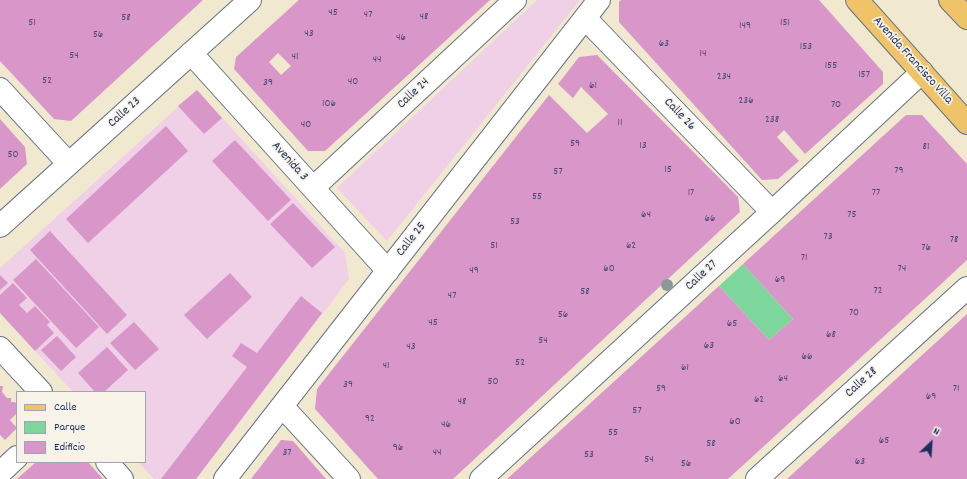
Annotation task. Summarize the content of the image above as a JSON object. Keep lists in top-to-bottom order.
{
  "streets": {
    "main road": ["Avenida Francisco Villa"],
    "street": [
      "Calle 24",
      "Calle 23",
      "Calle 26",
      "Avenida 3",
      "Calle 25",
      "Calle 27",
      "Calle 28"
    ]
  },
  "crossings": [
    ["Avenida Francisco Villa", "Calle 27"],
    ["Calle 24", "Avenida 3"],
    ["Calle 23", "Avenida 3"],
    ["Calle 26", "Calle 25"],
    ["Calle 26", "Calle 27"],
    ["Avenida 3", "Calle 25"]
  ],
  "house_numbers": [
    "45",
    "47",
    "48",
    "58",
    "51",
    "151",
    "149",
    "43",
    "56",
    "46",
    "63",
    "153",
    "14",
    "54",
    "41",
    "44",
    "155",
    "157",
    "234",
    "52",
    "40",
    "39",
    "61",
    "236",
    "106",
    "70",
    "238",
    "11",
    "40",
    "59",
    "13",
    "81",
    "50",
    "15",
    "79",
    "57",
    "17",
    "77",
    "55",
    "64",
    "75",
    "66",
    "53",
    "73",
    "78",
    "51",
    "62",
    "76",
    "71",
    "60",
    "74",
    "49",
    "69",
    "72",
    "58",
    "47",
    "70",
    "56",
    "45",
    "65",
    "68",
    "54",
    "63",
    "43",
    "66",
    "52",
    "41",
    "61",
    "64",
    "50",
    "39",
    "59",
    "71",
    "69",
    "62",
    "48",
    "57",
    "92",
    "60",
    "46",
    "55",
    "65",
    "58",
    "96",
    "37",
    "44",
    "53",
    "54",
    "63",
    "56"
  ],
  "legend": ["Calle", "Parque", "Edificio"],
  "north": "top right"
}
